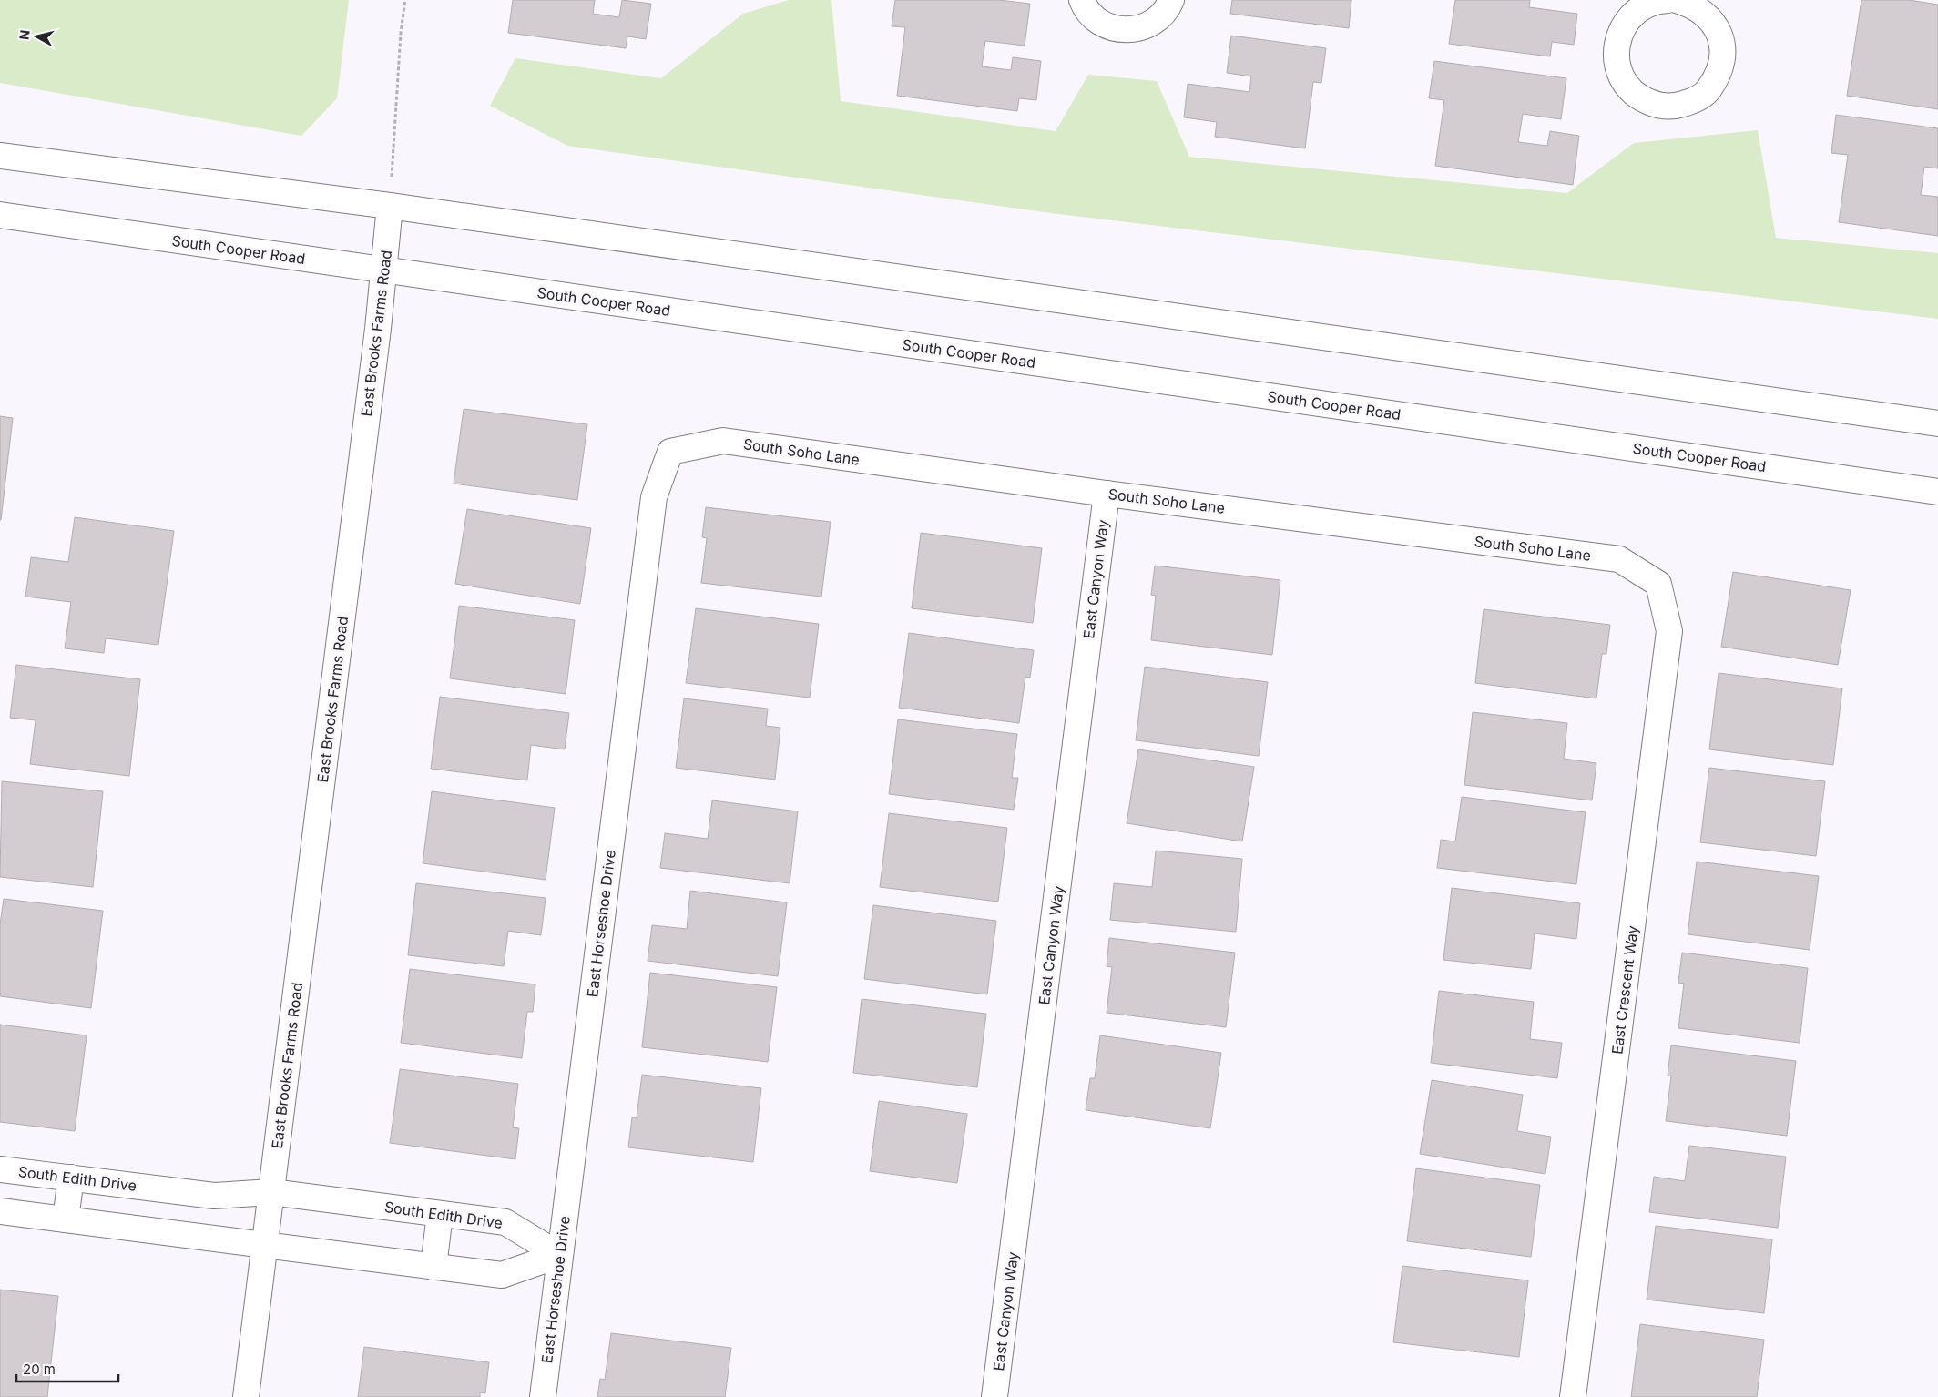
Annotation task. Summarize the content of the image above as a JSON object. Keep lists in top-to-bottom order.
{
  "streets": {
    "street": [
      "South Cooper Road",
      "East Brooks Farms Road",
      "South Soho Lane",
      "East Canyon Way",
      "East Horseshoe Drive",
      "East Crescent Way",
      "South Edith Drive"
    ]
  },
  "crossings": [
    ["South Cooper Road", "East Brooks Farms Road"],
    ["East Brooks Farms Road", "South Edith Drive"],
    ["South Soho Lane", "East Canyon Way"],
    ["South Soho Lane", "East Horseshoe Drive"],
    ["South Soho Lane", "East Crescent Way"],
    ["East Horseshoe Drive", "South Edith Drive"]
  ],
  "scale_bar": "20 m",
  "north": "left"
}
